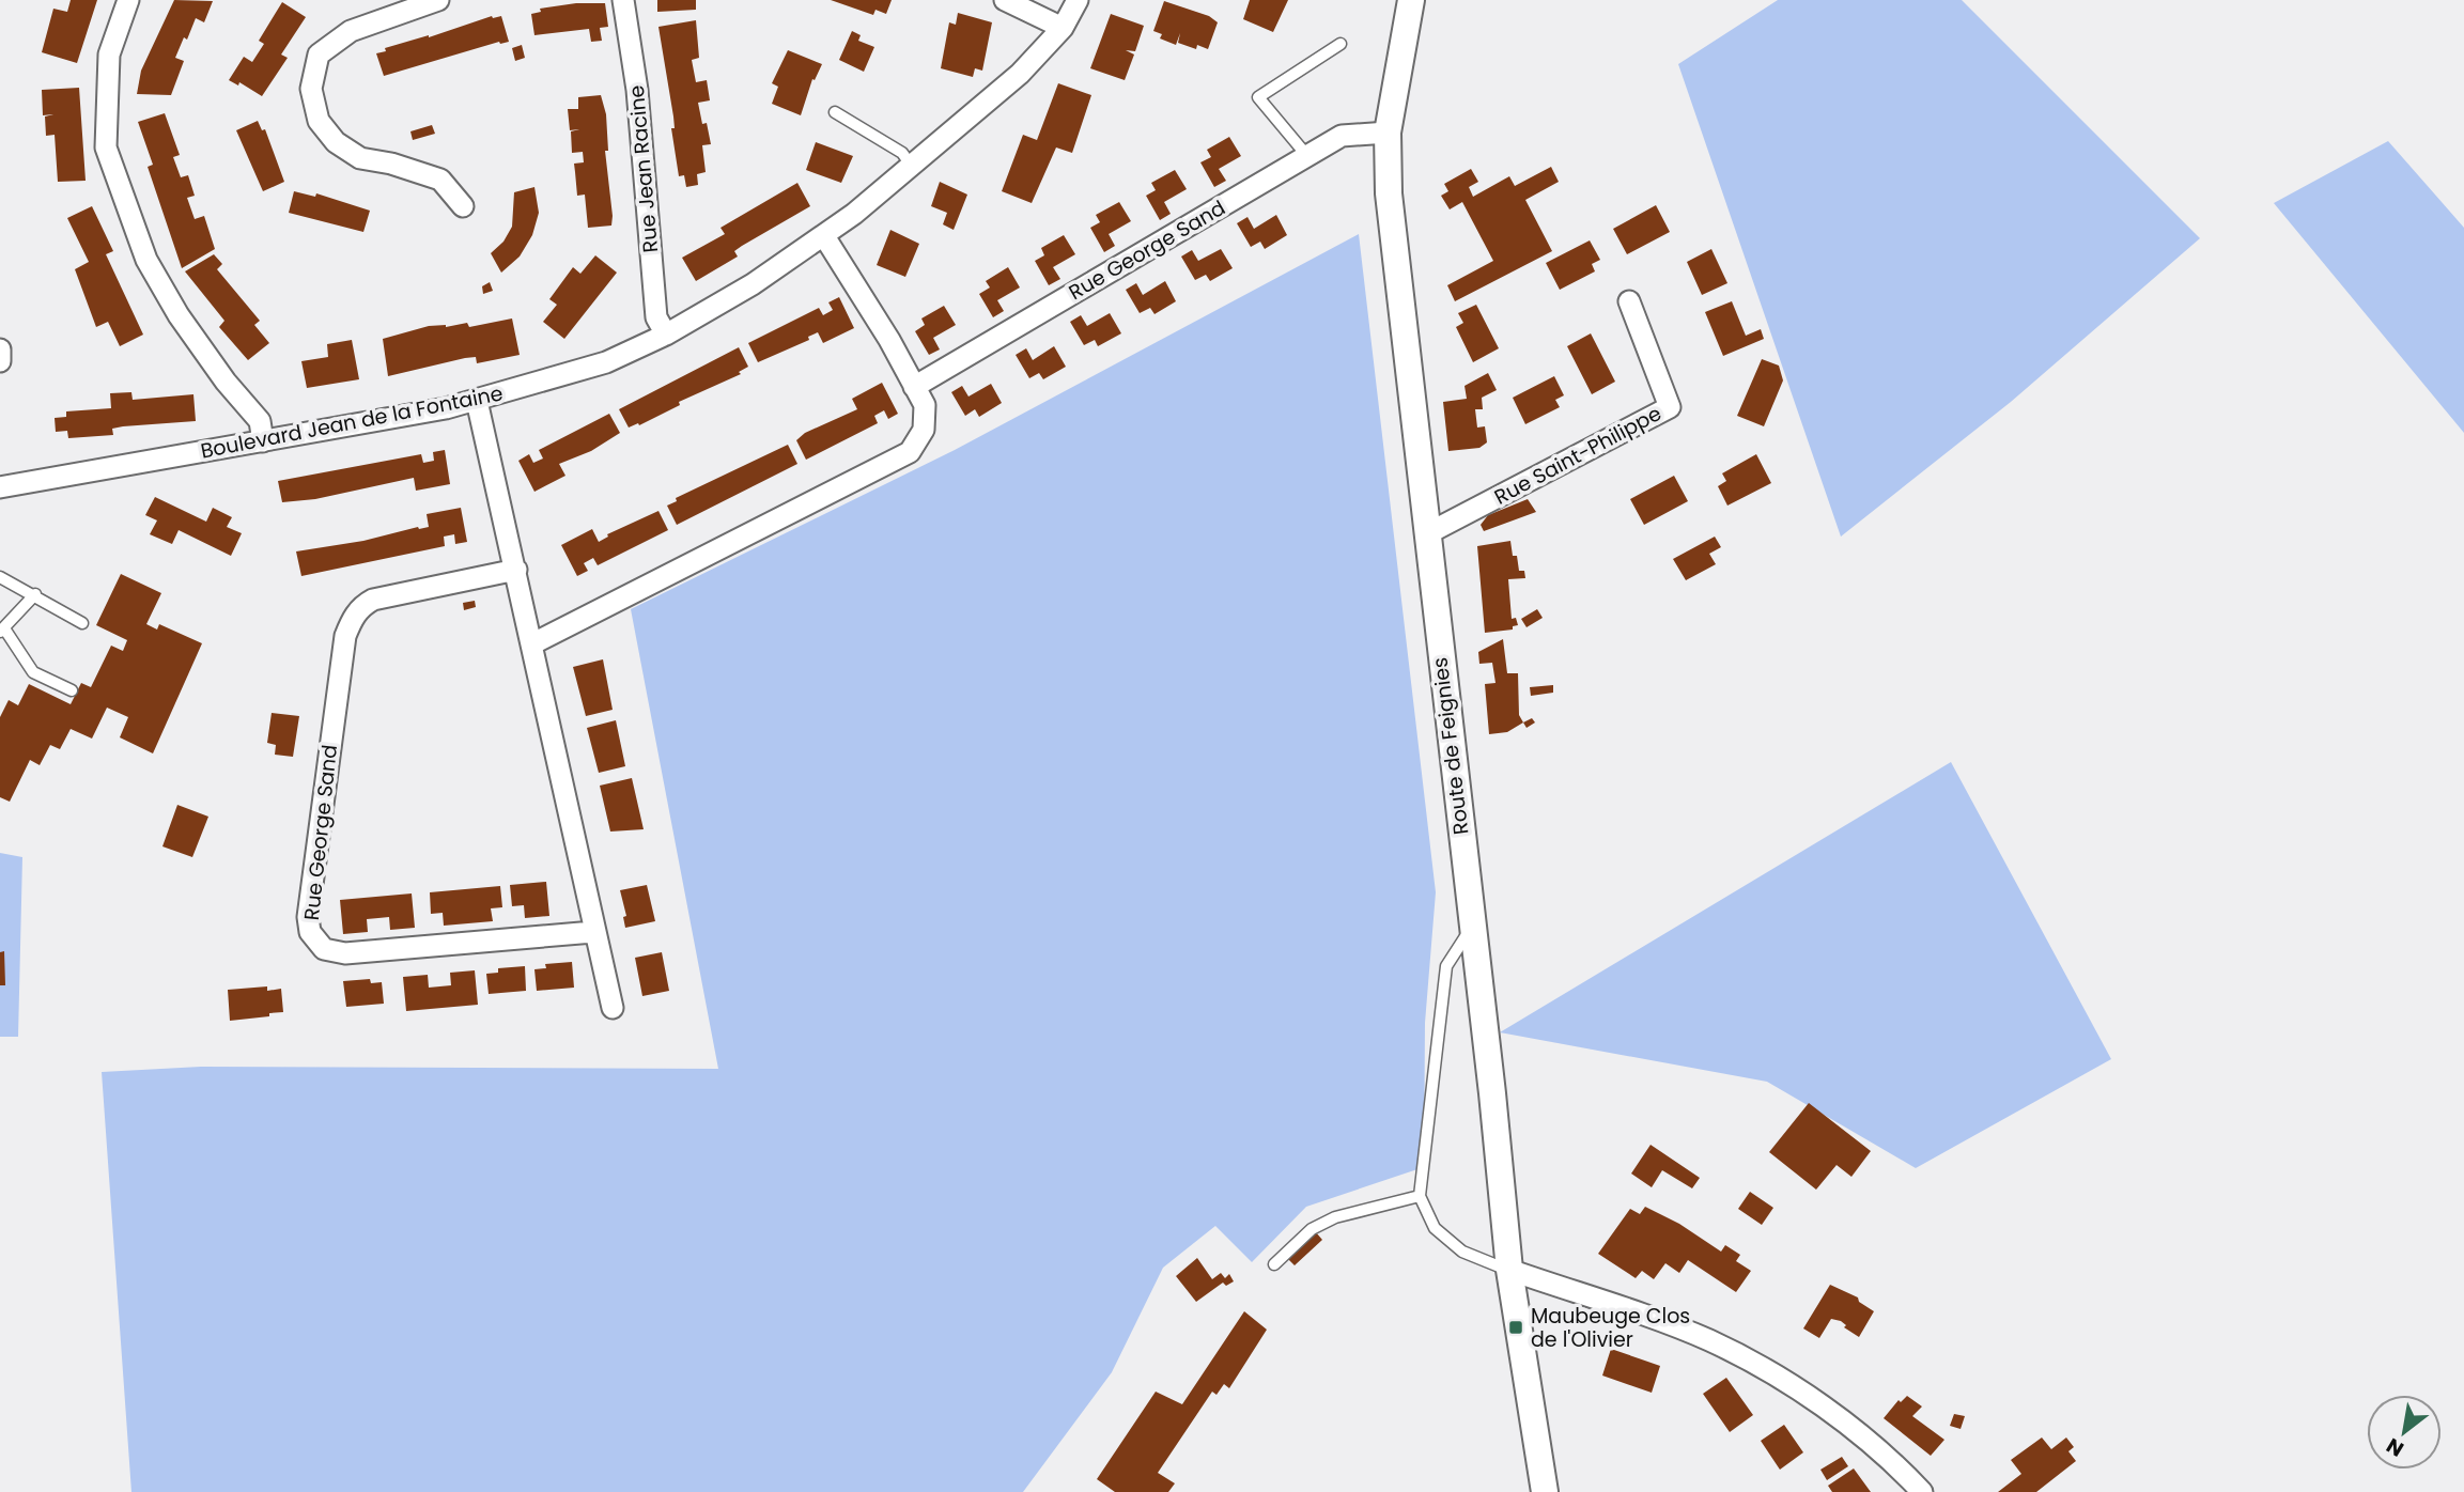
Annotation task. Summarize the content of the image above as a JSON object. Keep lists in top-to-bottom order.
{
  "streets": {
    "street": [
      "Rue Jean Racine",
      "Rue George Sand",
      "Boulevard Jean de la Fontaine",
      "Rue Saint-Philippe",
      "Route de Feignies"
    ]
  },
  "crossings": [
    ["Rue Jean Racine", "Boulevard Jean de la Fontaine"],
    ["Rue George Sand", "Route de Feignies"],
    ["Rue Saint-Philippe", "Route de Feignies"]
  ],
  "places": {
    "transit": ["Maubeuge Clos de l'Olivier"]
  },
  "north": "bottom left"
}
